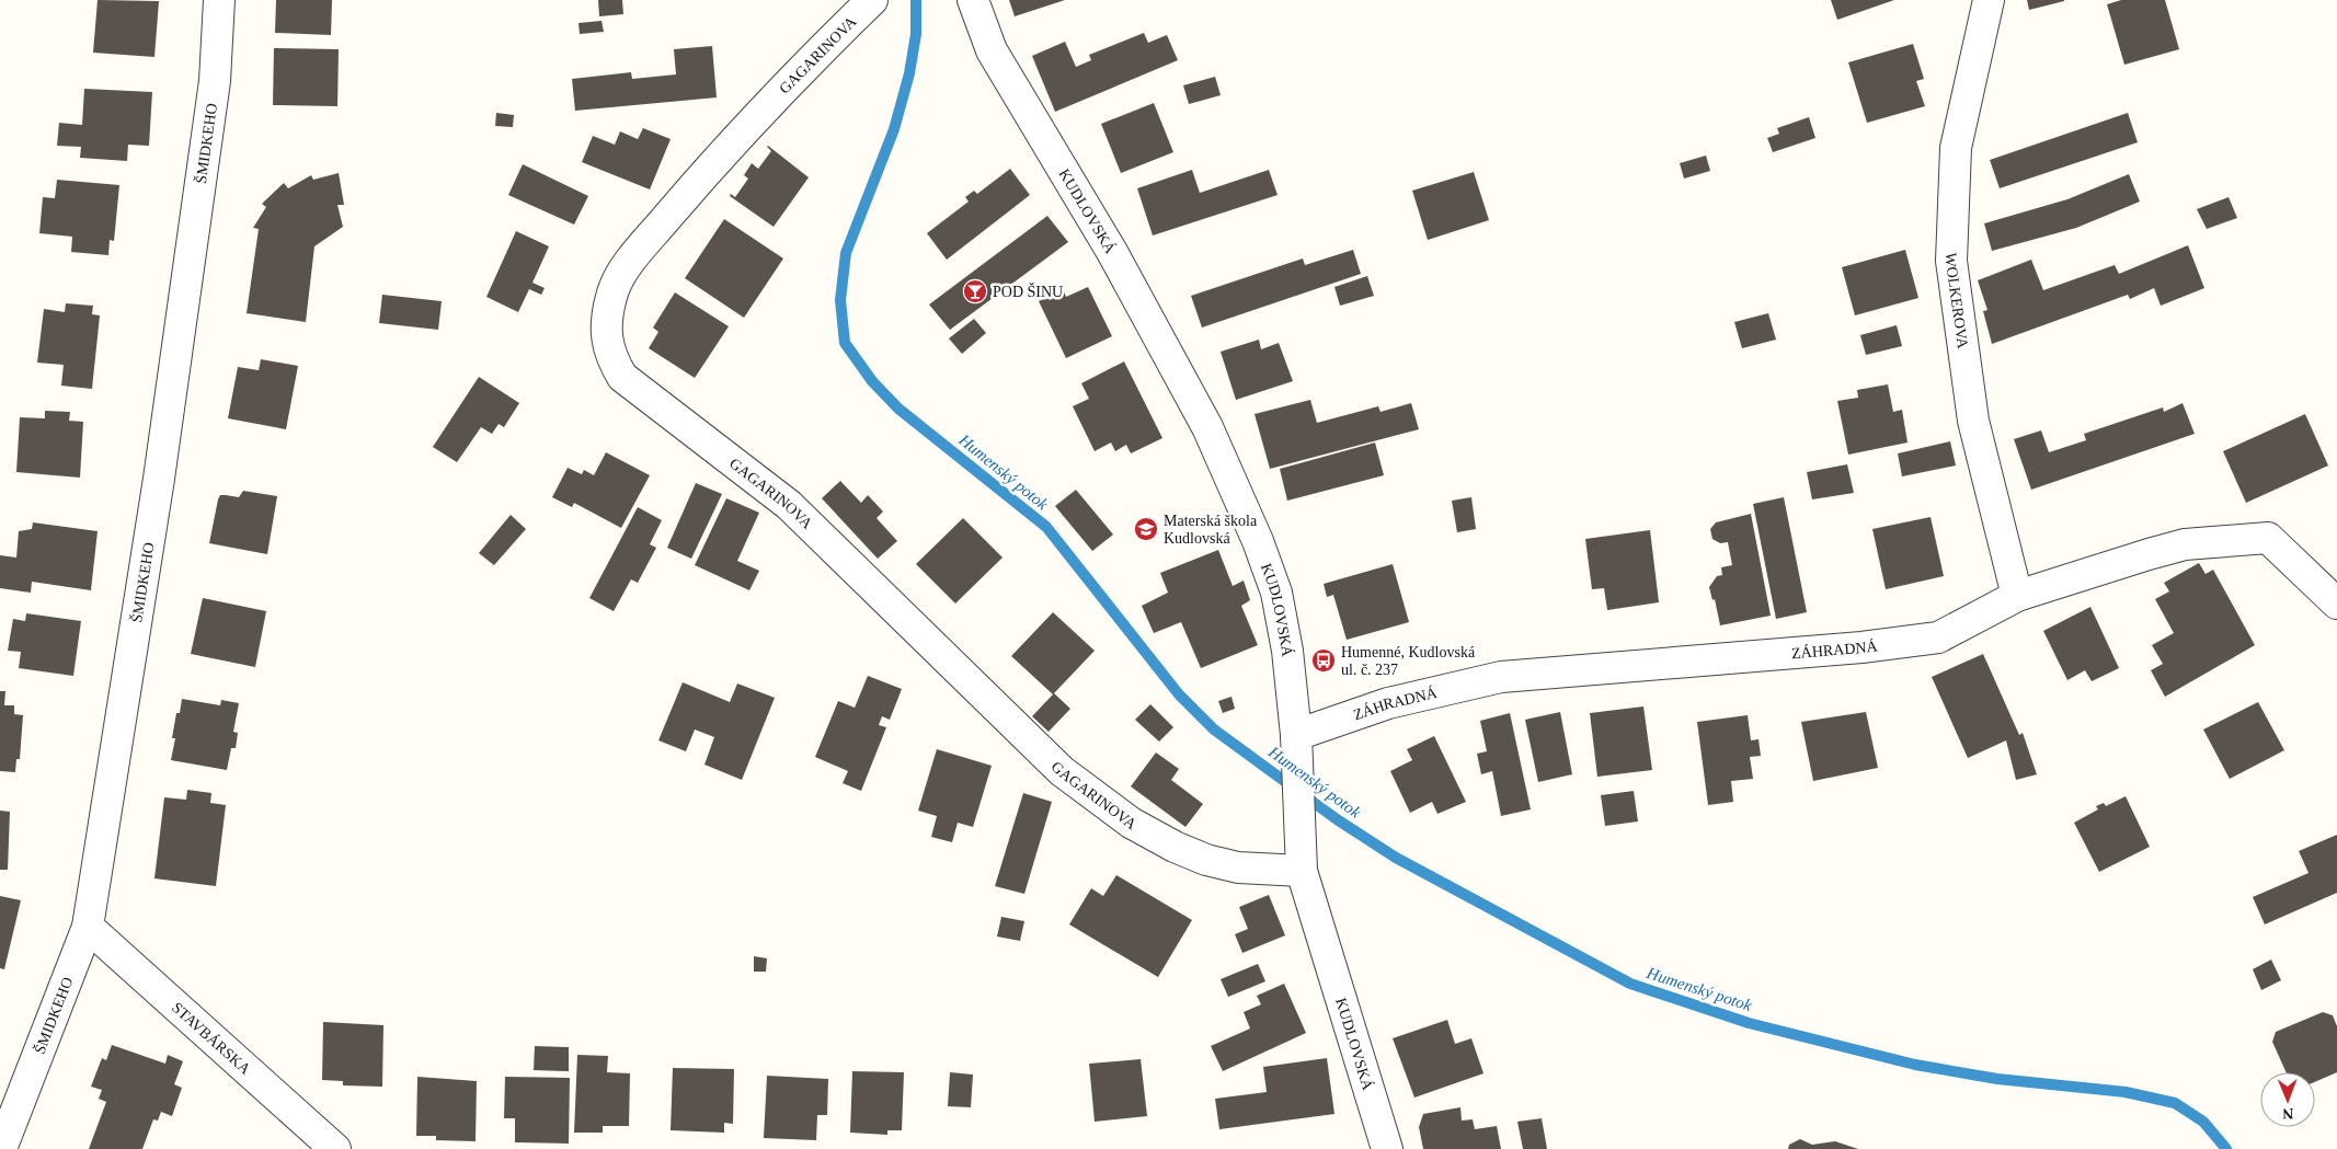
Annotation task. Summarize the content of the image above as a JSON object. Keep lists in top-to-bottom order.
{
  "streets": {
    "street": [
      "GAGARINOVA",
      "ŠMIDKEHO",
      "KUDLOVSKÁ",
      "WOLKEROVA",
      "ZÁHRADNÁ",
      "STAVBÁRSKA"
    ]
  },
  "crossings": [
    ["GAGARINOVA", "KUDLOVSKÁ"],
    ["ŠMIDKEHO", "STAVBÁRSKA"],
    ["KUDLOVSKÁ", "ZÁHRADNÁ"],
    ["WOLKEROVA", "ZÁHRADNÁ"]
  ],
  "water": ["Humenský potok"],
  "places": {
    "bar": ["POD ŠINU"],
    "school or university": ["Materská škola Kudlovská"],
    "bus stop": ["Humenné, Kudlovská ul. č. 237"]
  },
  "north": "bottom"
}
